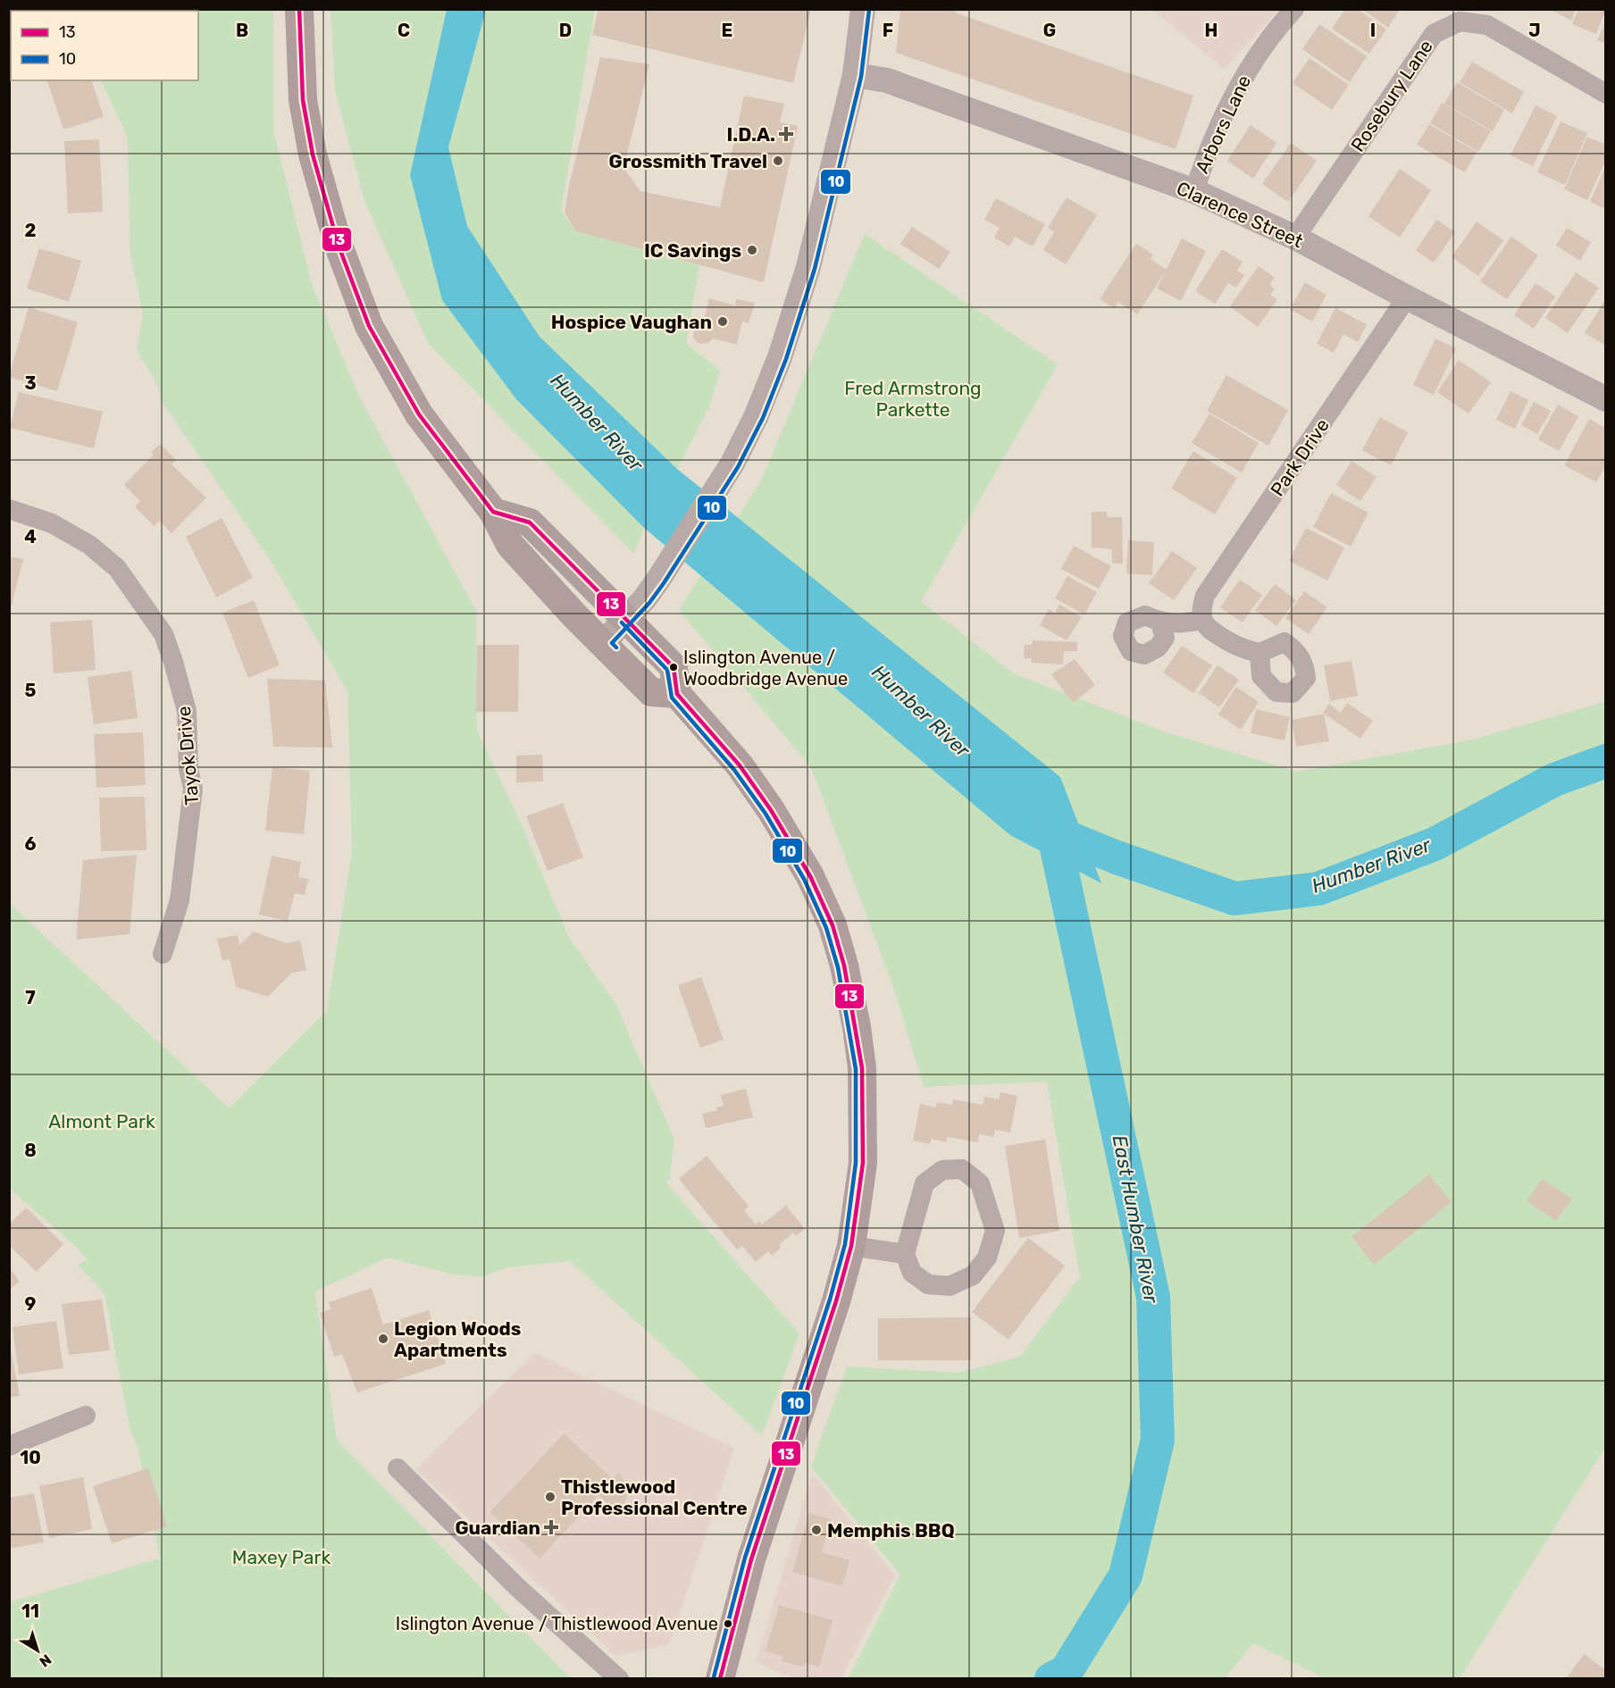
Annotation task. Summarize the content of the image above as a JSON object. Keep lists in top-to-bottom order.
{
  "streets": {
    "street": [
      "Rosebury Lane",
      "Arbors Lane",
      "Clarence Street",
      "Park Drive",
      "Tayok Drive"
    ]
  },
  "crossings": [
    ["Rosebury Lane", "Clarence Street"],
    ["Arbors Lane", "Clarence Street"],
    ["Clarence Street", "Park Drive"]
  ],
  "water": ["Humber River", "East Humber River"],
  "parks": ["Fred Armstrong Parkette", "Almont Park", "Maxey Park"],
  "places": {
    "health": ["I.D.A.", "Guardian"],
    "other": [
      "Grossmith Travel",
      "IC Savings",
      "Hospice Vaughan",
      "Islington Avenue / Woodbridge Avenue",
      "Legion Woods Apartments",
      "Thistlewood Professional Centre",
      "Memphis BBQ",
      "Islington Avenue / Thistlewood Avenue"
    ]
  },
  "lines": ["transit line 13", "transit line 10"],
  "legend": ["13", "10"],
  "north": "bottom right",
  "grid": {
    "columns": [
      "B",
      "C",
      "D",
      "E",
      "F",
      "G",
      "H",
      "I",
      "J"
    ],
    "rows": [
      "2",
      "3",
      "4",
      "5",
      "6",
      "7",
      "8",
      "9",
      "10",
      "11"
    ]
  }
}
